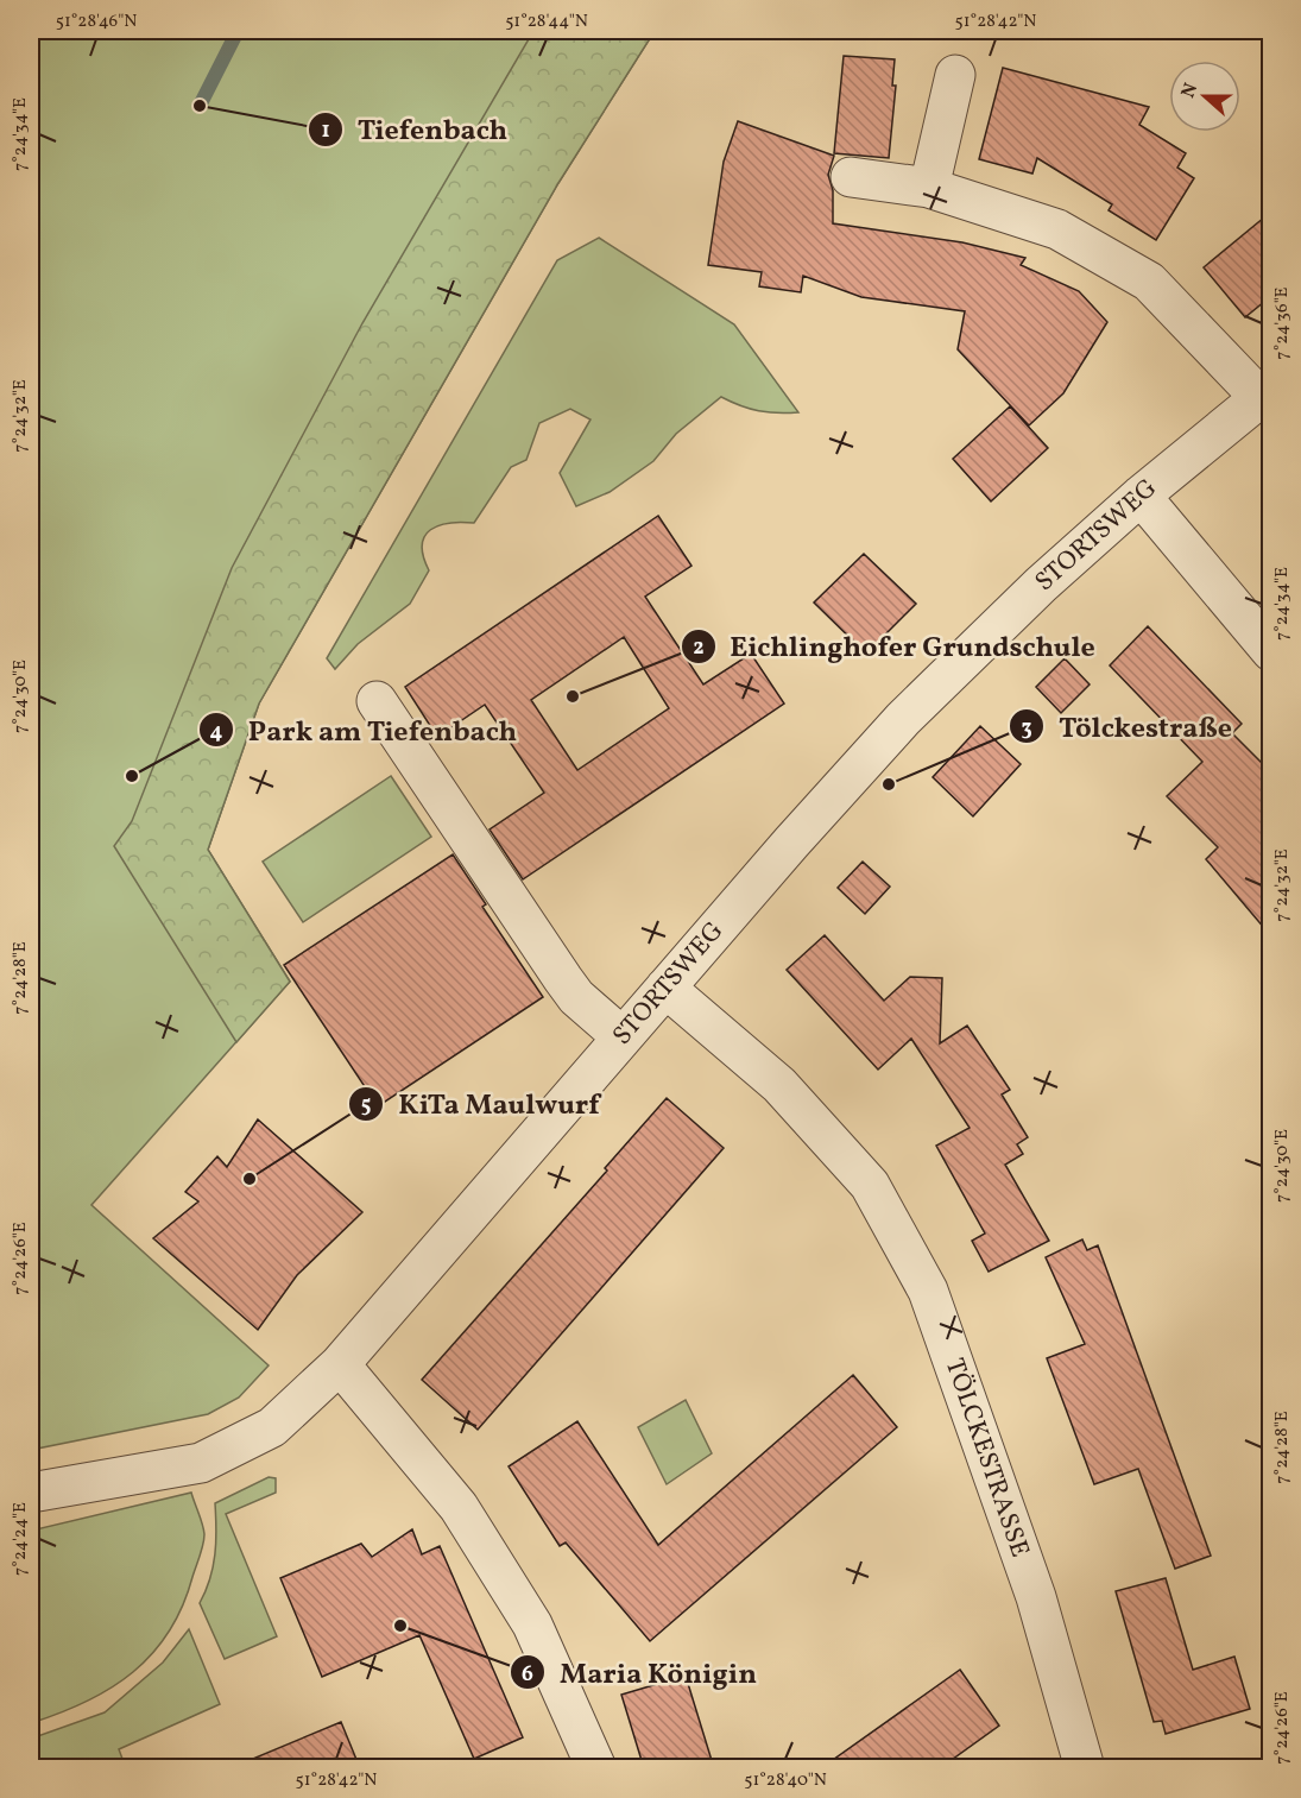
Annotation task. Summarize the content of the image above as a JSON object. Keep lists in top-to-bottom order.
{
  "streets": {
    "street": ["STORTSWEG", "TÖLCKESTRASSE"]
  },
  "crossings": [
    ["STORTSWEG", "TÖLCKESTRASSE"]
  ],
  "places": [
    "Tiefenbach",
    "Eichlinghofer Grundschule",
    "Park am Tiefenbach",
    "Tölckestraße",
    "KiTa Maulwurf",
    "Maria Königin"
  ],
  "north": "left",
  "coordinates": [
    "51°28'46\"N",
    "51°28'44\"N",
    "51°28'42\"N",
    "7°24'34\"E",
    "7°24'36\"E",
    "7°24'32\"E",
    "7°24'30\"E",
    "7°24'28\"E",
    "7°24'26\"E",
    "7°24'24\"E",
    "51°28'40\"N"
  ]
}
